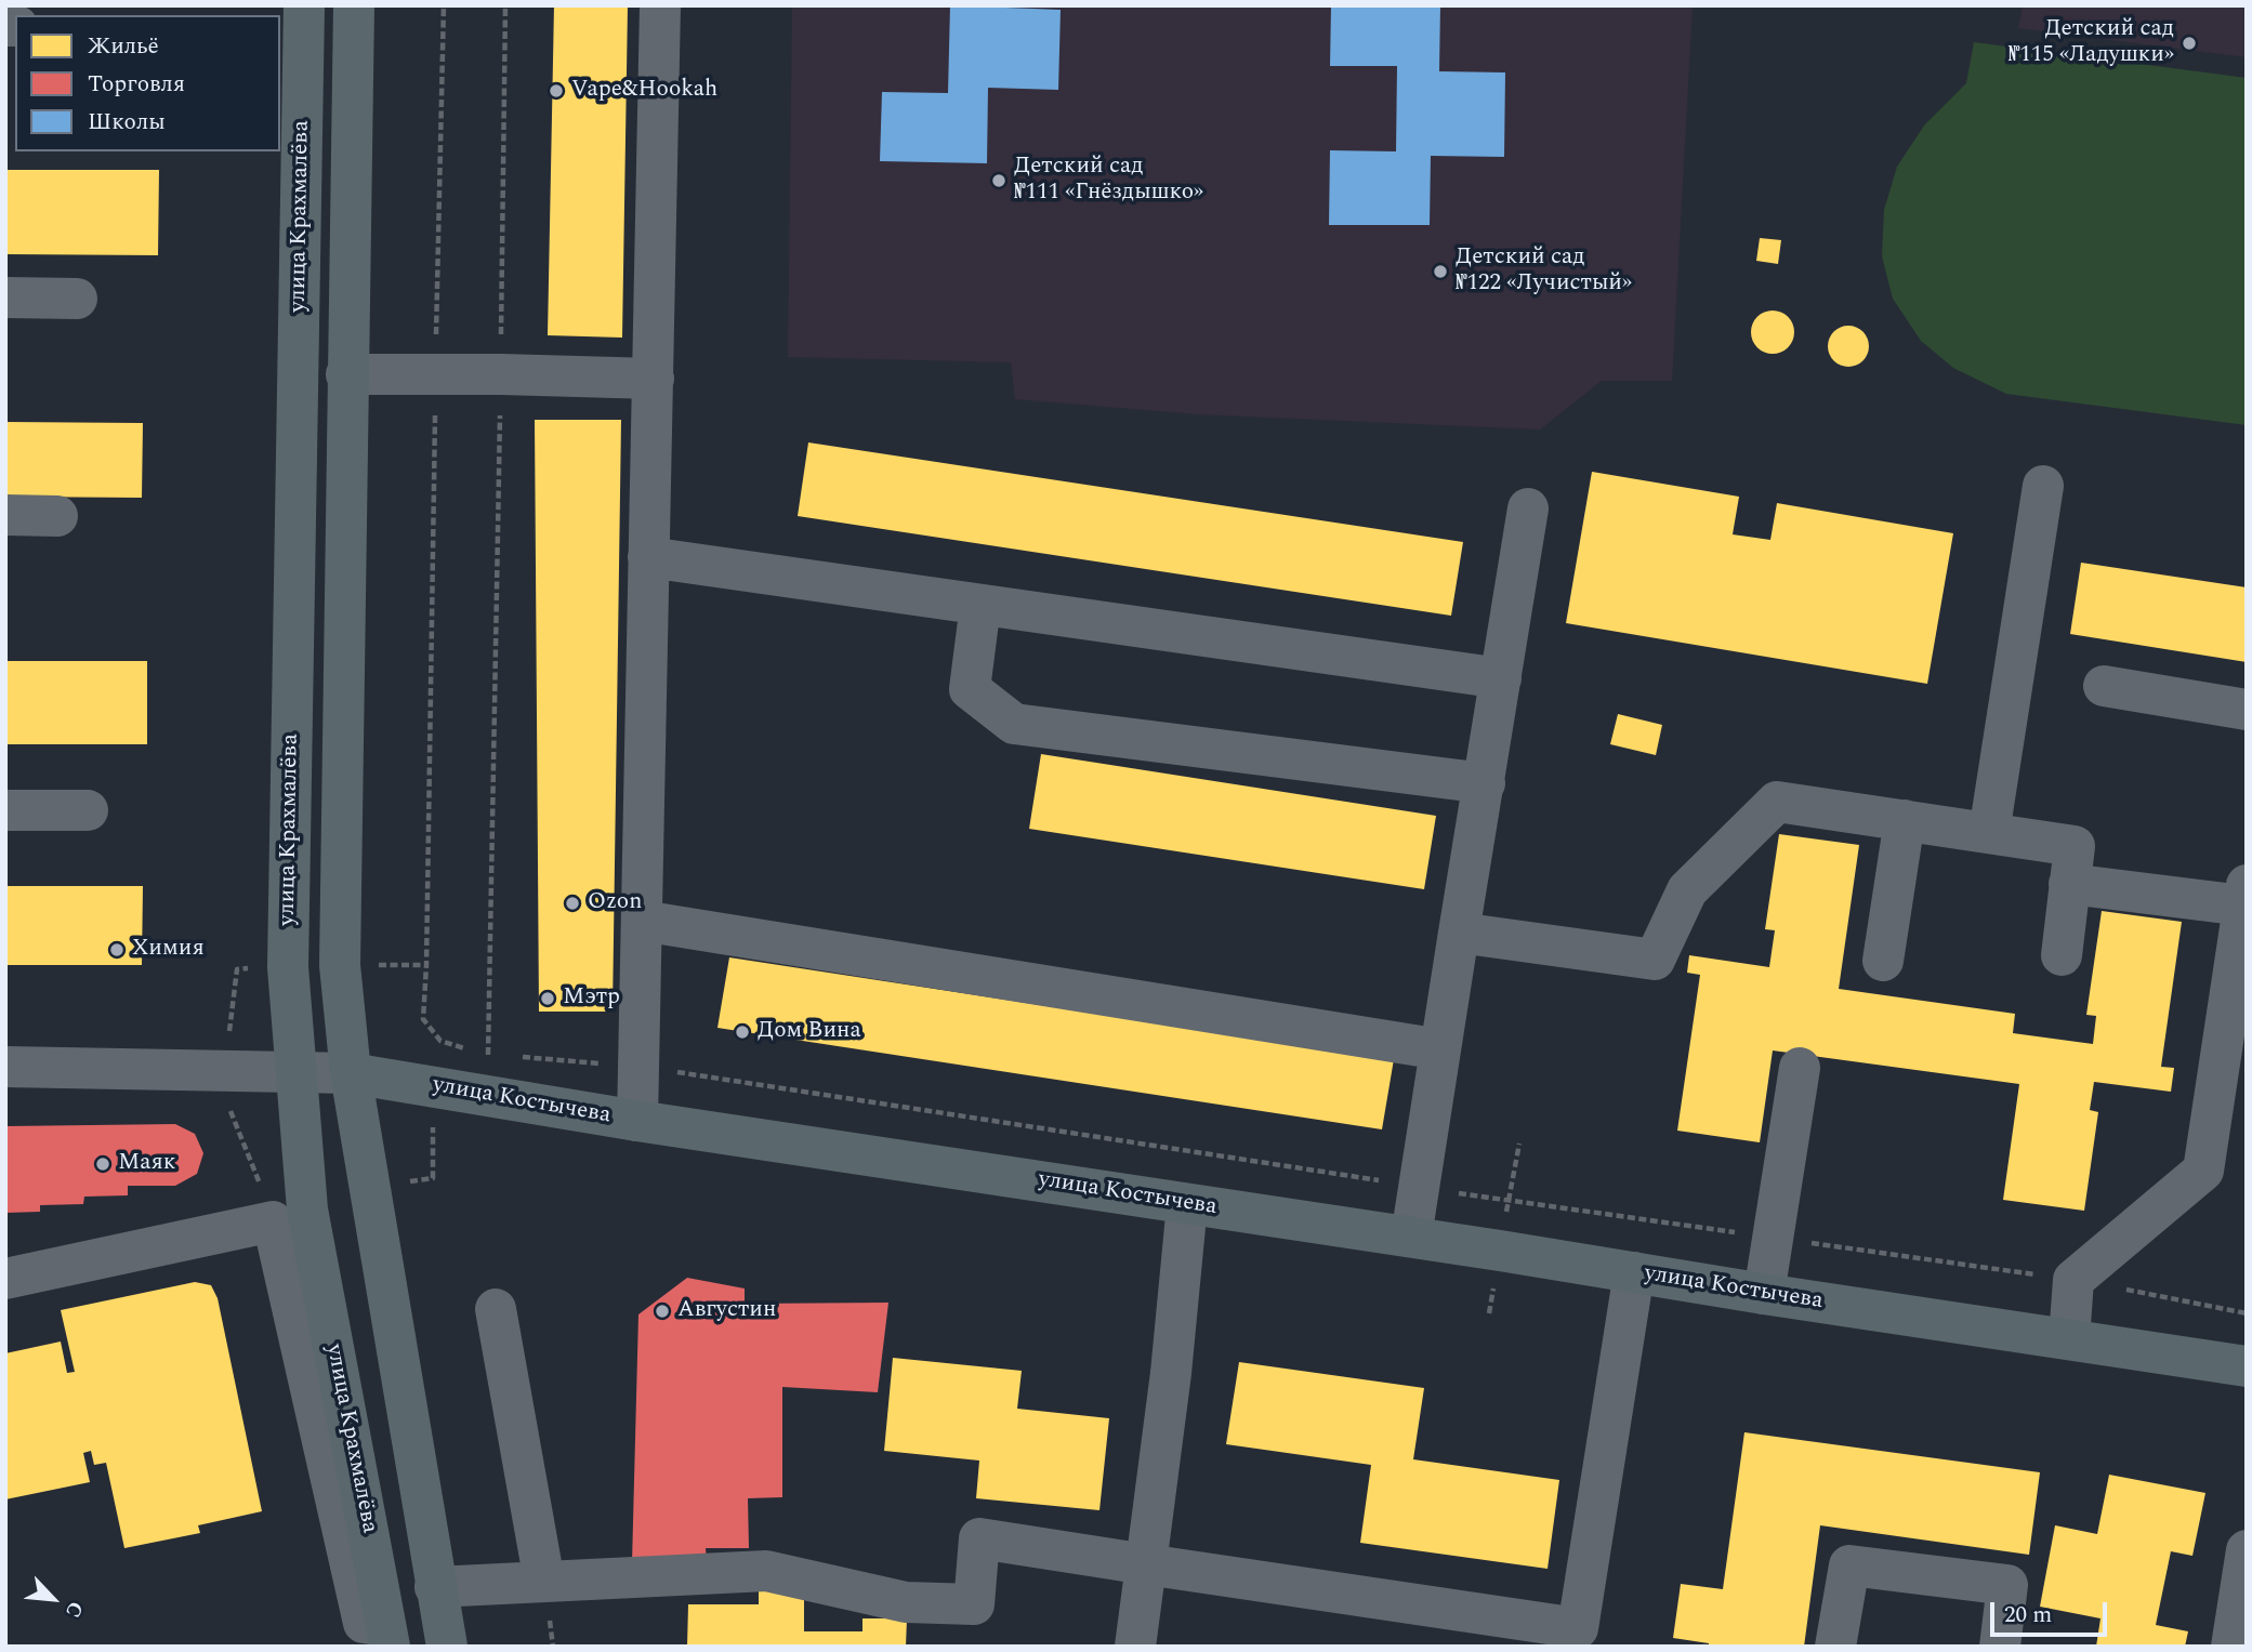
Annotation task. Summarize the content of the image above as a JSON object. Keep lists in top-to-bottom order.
{
  "streets": {
    "main road": ["улица Крахмалёва", "улица Костычева"]
  },
  "crossings": [
    ["улица Крахмалёва", "улица Костычева"]
  ],
  "places": [
    "Детский сад №115 «Ладушки»",
    "Vape&Hookah",
    "Детский сад №111 «Гнёздышко»",
    "Детский сад №122 «Лучистый»",
    "Ozon",
    "Химия",
    "Мэтр",
    "Дом Вина",
    "Маяк",
    "Августин"
  ],
  "legend": ["Жильё", "Торговля", "Школы"],
  "scale_bar": "20 m",
  "north": "bottom right"
}
